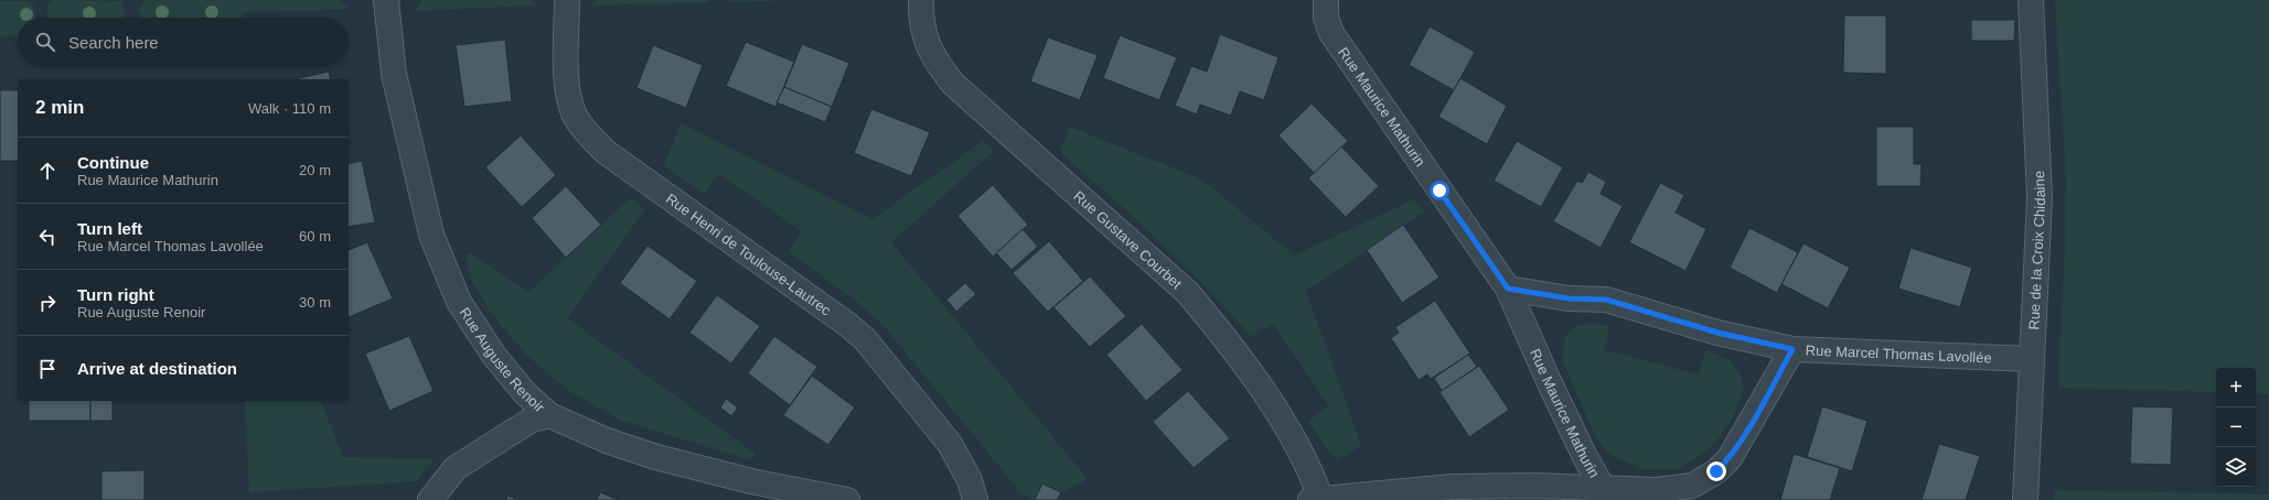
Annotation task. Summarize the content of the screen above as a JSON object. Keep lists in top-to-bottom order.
{
  "streets": {
    "street": [
      "Rue Maurice Mathurin",
      "Rue Gustave Courbet",
      "Rue de la Croix Chidaine",
      "Rue Henri de Toulouse-Lautrec",
      "Rue Marcel Thomas Lavollée",
      "Rue Auguste Renoir"
    ]
  },
  "crossings": [
    ["Rue Maurice Mathurin", "Rue Marcel Thomas Lavollée"],
    ["Rue de la Croix Chidaine", "Rue Marcel Thomas Lavollée"]
  ],
  "page": {
    "search": "Search here",
    "heading": ["2 min", "Walk · 110 m"],
    "list": [
      ["Continue", "Rue Maurice Mathurin", "20 m"],
      ["Turn left", "Rue Marcel Thomas Lavollée", "60 m"],
      ["Turn right", "Rue Auguste Renoir", "30 m"],
      "Arrive at destination"
    ],
    "map_buttons": ["+", "−"]
  }
}
